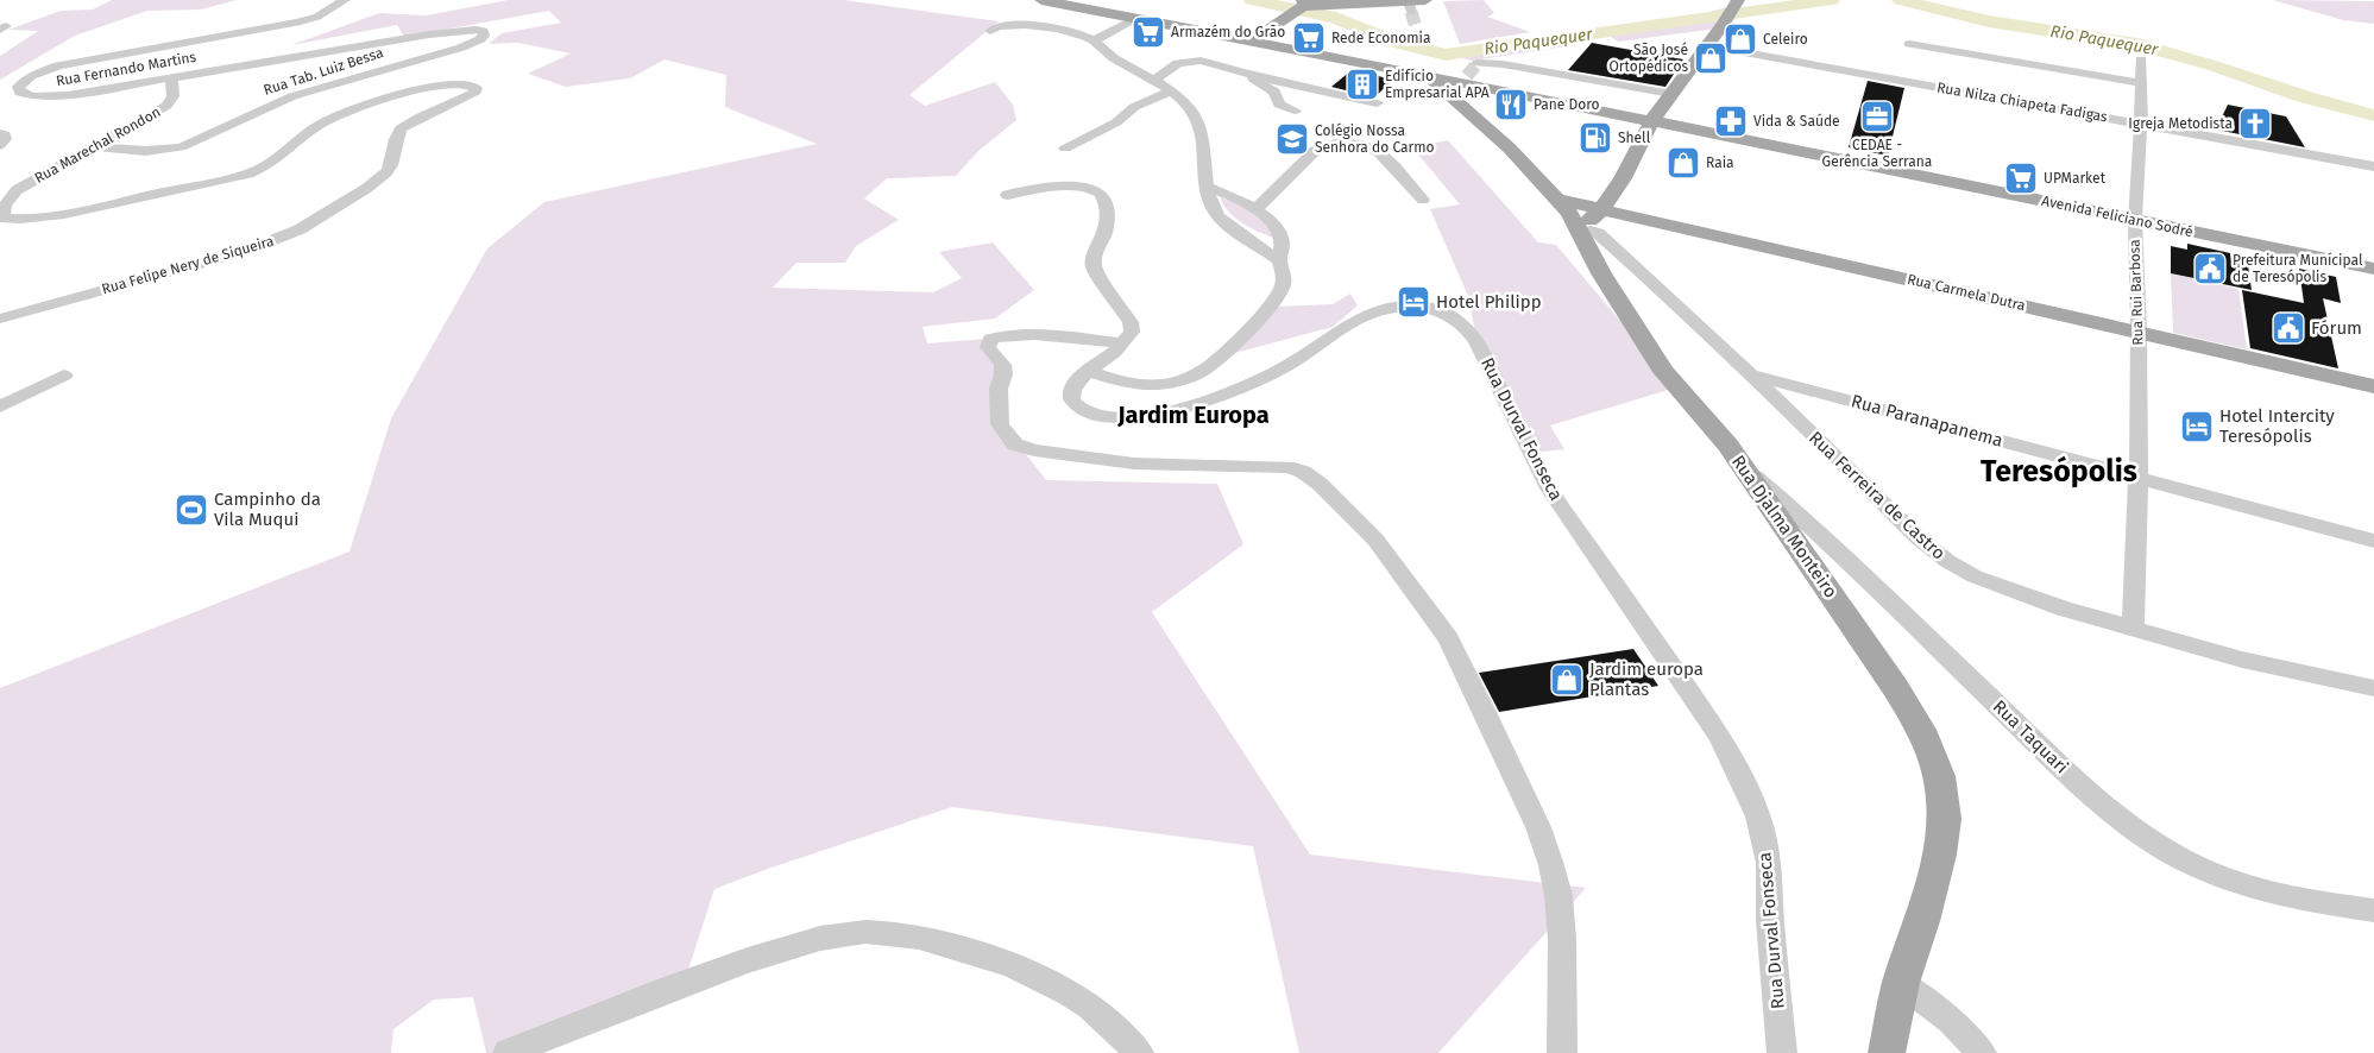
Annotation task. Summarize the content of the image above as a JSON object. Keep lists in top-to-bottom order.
{
  "streets": {
    "main road": ["Avenida Feliciano Sodré", "Rua Carmela Dutra", "Rua Djalma Monteiro"],
    "street": [
      "Rua Fernando Martins",
      "Rua Tab. Luiz Bessa",
      "Rua Nilza Chiapeta Fadigas",
      "Rua Marechal Rondon",
      "Rua Felipe Nery de Siqueira",
      "Rua Rui Barbosa",
      "Rua Paranapanema",
      "Rua Durval Fonseca",
      "Rua Ferreira de Castro",
      "Rua Taquari"
    ]
  },
  "crossings": [
    ["Rua Fernando Martins", "Rua Tab. Luiz Bessa"],
    ["Rua Fernando Martins", "Rua Marechal Rondon"],
    ["Rua Tab. Luiz Bessa", "Rua Marechal Rondon"],
    ["Rua Nilza Chiapeta Fadigas", "Rua Rui Barbosa"],
    ["Rua Marechal Rondon", "Rua Felipe Nery de Siqueira"],
    ["Avenida Feliciano Sodré", "Rua Rui Barbosa"],
    ["Rua Carmela Dutra", "Rua Rui Barbosa"],
    ["Rua Carmela Dutra", "Rua Djalma Monteiro"],
    ["Rua Rui Barbosa", "Rua Paranapanema"],
    ["Rua Rui Barbosa", "Rua Ferreira de Castro"],
    ["Rua Paranapanema", "Rua Ferreira de Castro"],
    ["Rua Ferreira de Castro", "Rua Djalma Monteiro"],
    ["Rua Djalma Monteiro", "Rua Taquari"]
  ],
  "districts": ["Jardim Europa", "Teresópolis"],
  "water": ["Rio Paquequer"],
  "places": {
    "supermarket": ["Armazém do Grão", "Rede Economia", "UPMarket"],
    "shop": [
      "Celeiro",
      "São José Ortopédicos",
      "Raia",
      "Jardim europa Plantas"
    ],
    "building": ["Edifício Empresarial APA"],
    "restaurant": ["Pane Doro"],
    "office": ["CEDAE - Gerência Serrana"],
    "pharmacy": ["Vida & Saúde"],
    "church": ["Igreja Metodista"],
    "fuel station": ["Shell"],
    "school or university": ["Colégio Nossa Senhora do Carmo"],
    "public building": ["Prefeitura Munícipal de Teresópolis", "Fórum"],
    "hotel": ["Hotel Philipp", "Hotel Intercity Teresópolis"],
    "sports": ["Campinho da Vila Muqui"]
  }
}
